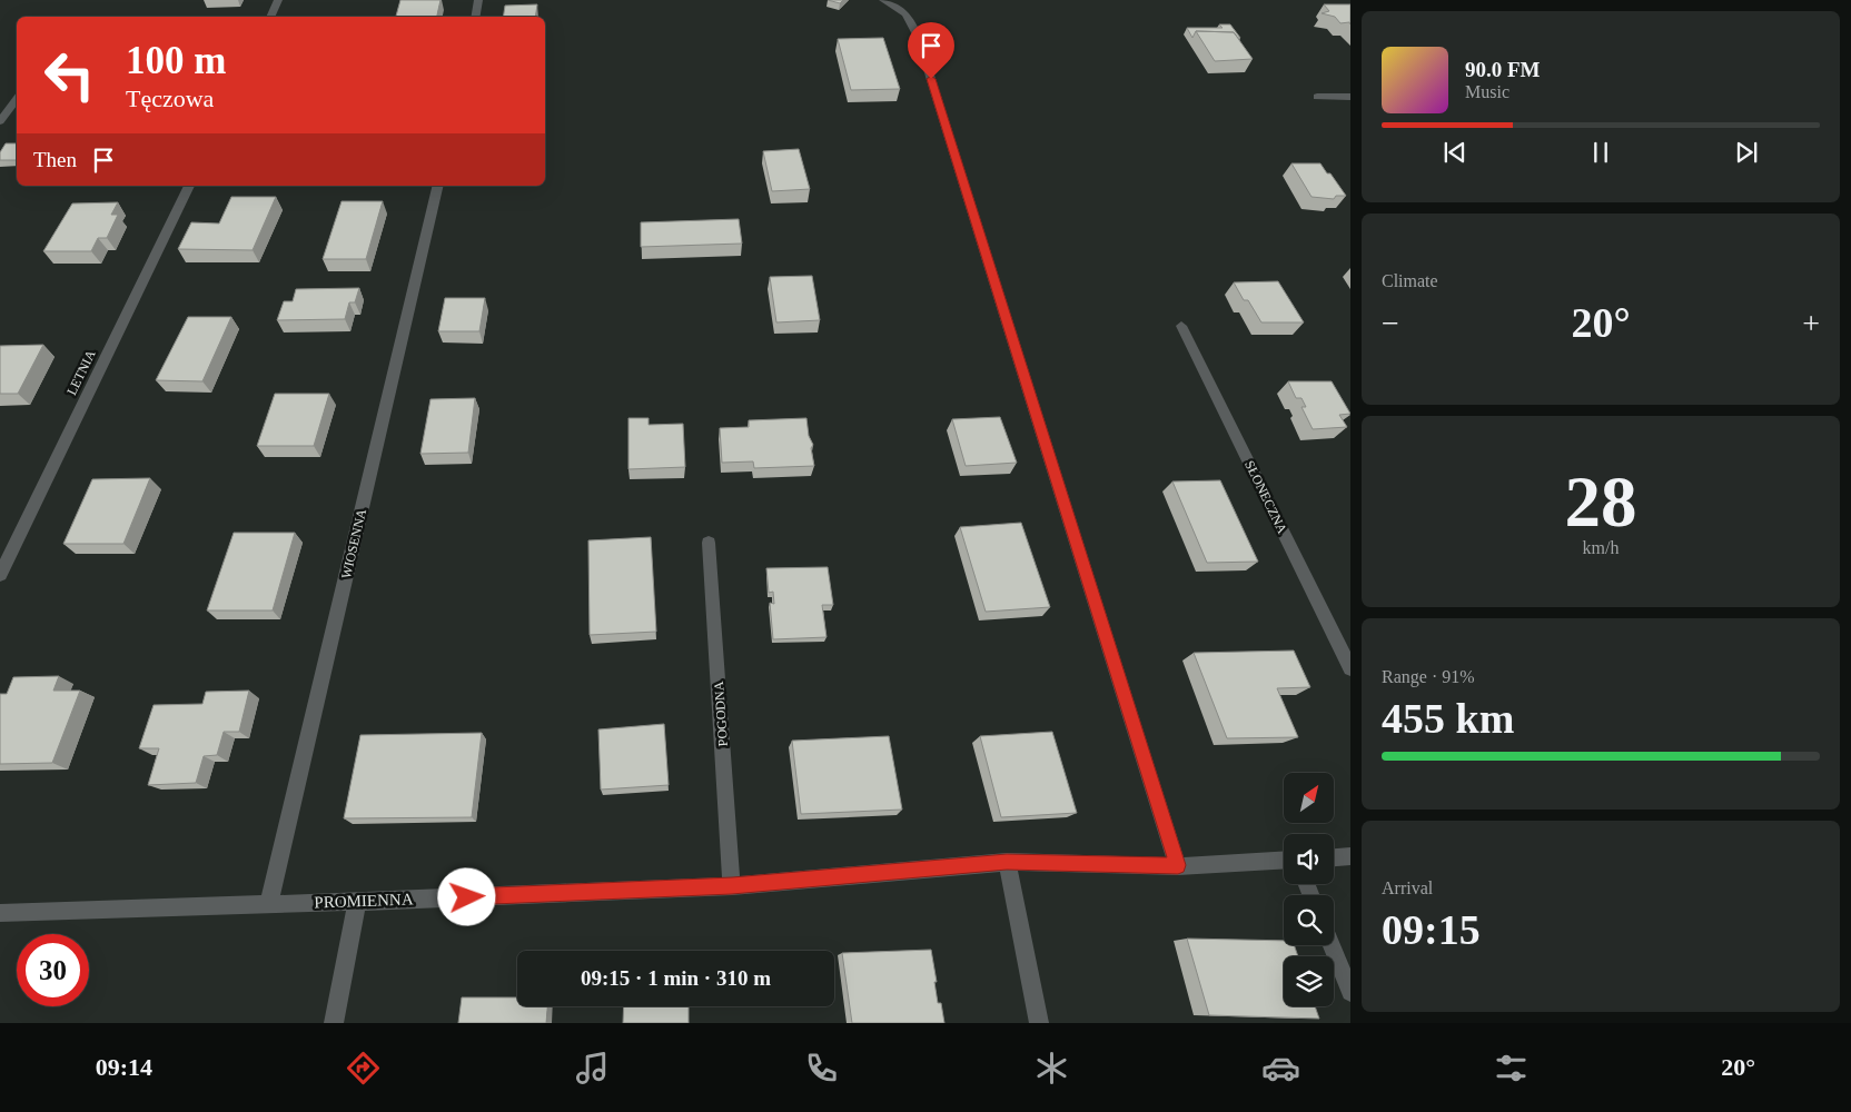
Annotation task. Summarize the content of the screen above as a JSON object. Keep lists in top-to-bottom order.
{
  "streets": {
    "street": [
      "LETNIA",
      "SŁONECZNA",
      "WIOSENNA",
      "POGODNA",
      "PROMIENNA"
    ]
  },
  "crossings": [
    ["WIOSENNA", "PROMIENNA"],
    ["POGODNA", "PROMIENNA"]
  ],
  "north": "top right",
  "page": {
    "turn": ["100 m", "Tęczowa"],
    "song": ["90.0 FM", "Music"],
    "then": "Then",
    "tile": [
      "Climate",
      ["28", "km/h"],
      ["Range · 91%", "455 km"],
      ["Arrival", "09:15"]
    ],
    "heat": ["−", "20°", "+"],
    "limit": "30",
    "trip": "09:15 · 1 min · 310 m",
    "tabs": ["09:14", "20°"]
  }
}
